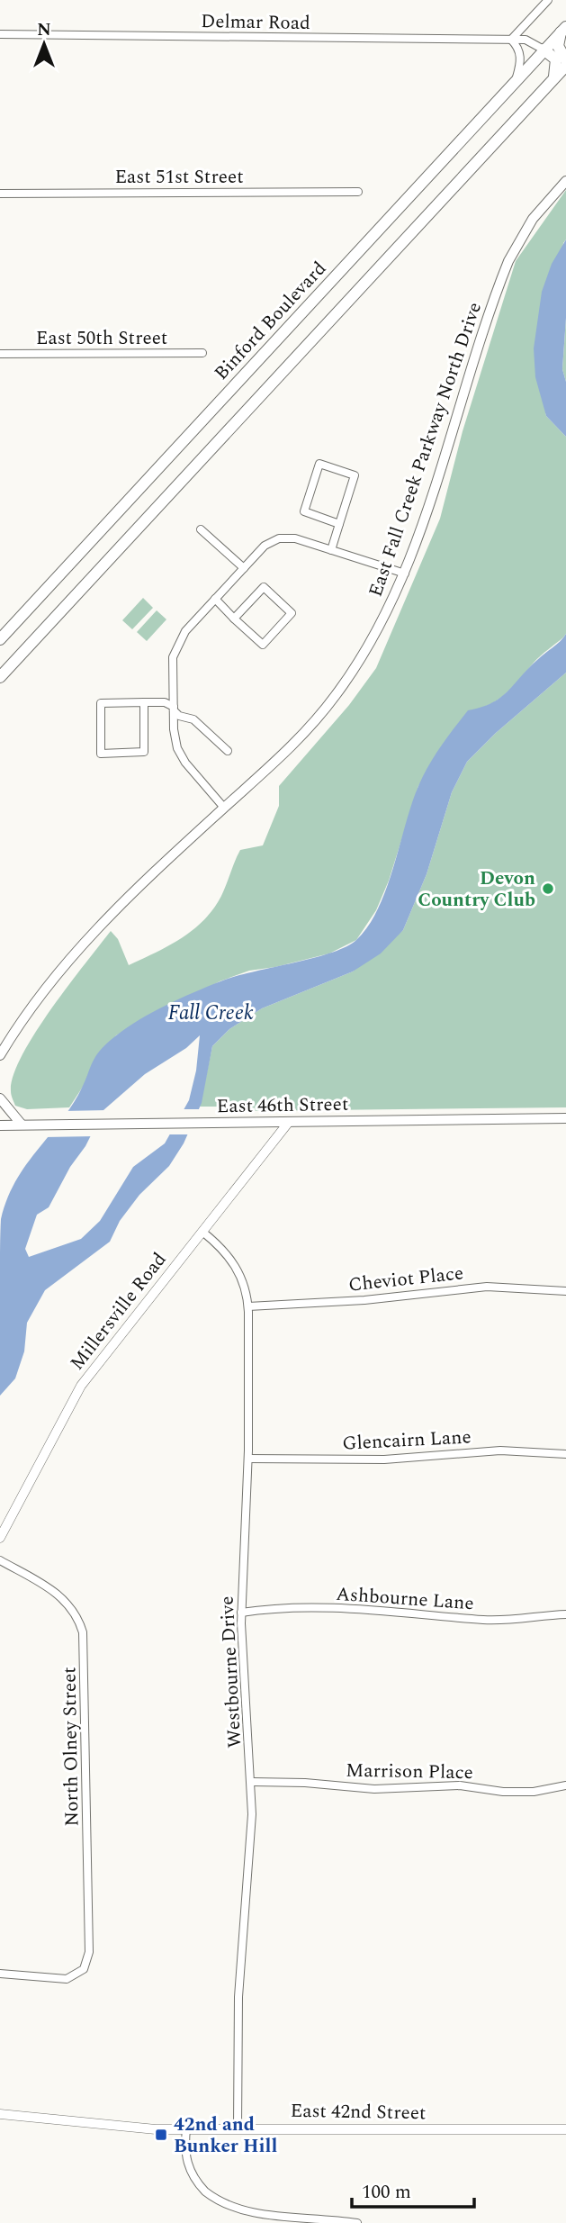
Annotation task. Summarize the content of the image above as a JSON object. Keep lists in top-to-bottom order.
{
  "streets": {
    "main road": ["Binford Boulevard", "East Fall Creek Parkway North Drive", "East 46th Street"],
    "street": [
      "Delmar Road",
      "East 51st Street",
      "East 50th Street",
      "Cheviot Place",
      "Millersville Road",
      "Glencairn Lane",
      "Ashbourne Lane",
      "Westbourne Drive",
      "North Olney Street",
      "Marrison Place",
      "East 42nd Street"
    ]
  },
  "crossings": [
    ["Delmar Road", "Binford Boulevard"],
    ["East 46th Street", "Millersville Road"],
    ["Cheviot Place", "Westbourne Drive"],
    ["Millersville Road", "Westbourne Drive"],
    ["Glencairn Lane", "Westbourne Drive"],
    ["Ashbourne Lane", "Westbourne Drive"],
    ["Westbourne Drive", "Marrison Place"],
    ["Westbourne Drive", "East 42nd Street"]
  ],
  "water": ["Fall Creek"],
  "places": {
    "other": ["Devon Country Club"],
    "transit": ["42nd and Bunker Hill"]
  },
  "scale_bar": "100 m",
  "north": "top"
}
